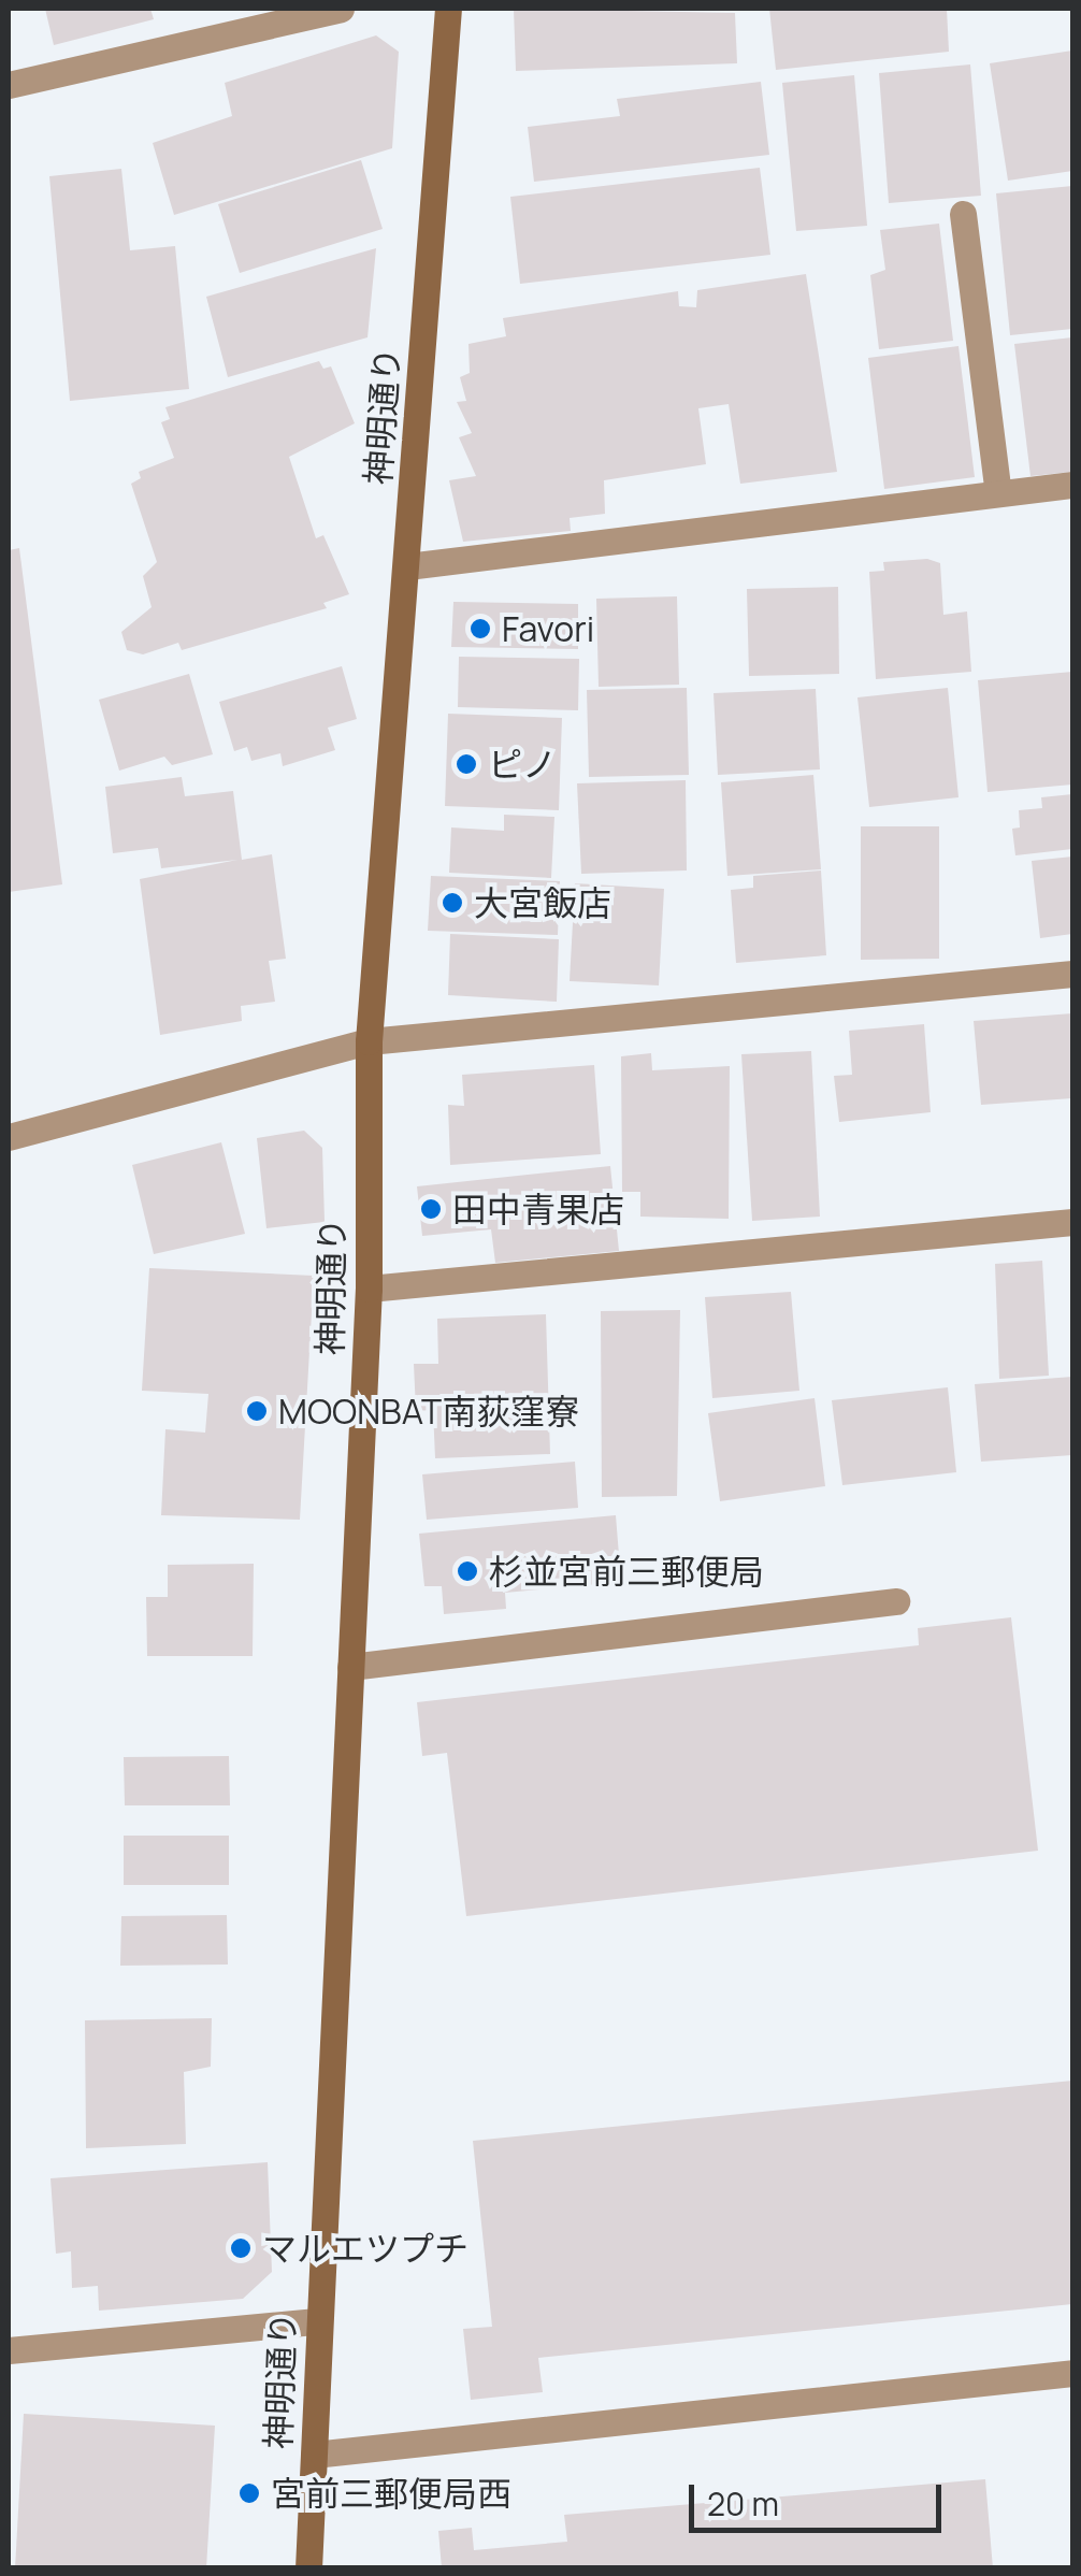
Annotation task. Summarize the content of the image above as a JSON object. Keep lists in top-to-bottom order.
{
  "streets": {
    "street": ["神明通り"]
  },
  "places": [
    "Favori",
    "ピノ",
    "大宮飯店",
    "田中青果店",
    "MOONBAT南荻窪寮",
    "杉並宮前三郵便局",
    "マルエツプチ",
    "宮前三郵便局西"
  ],
  "scale_bar": "20 m"
}
